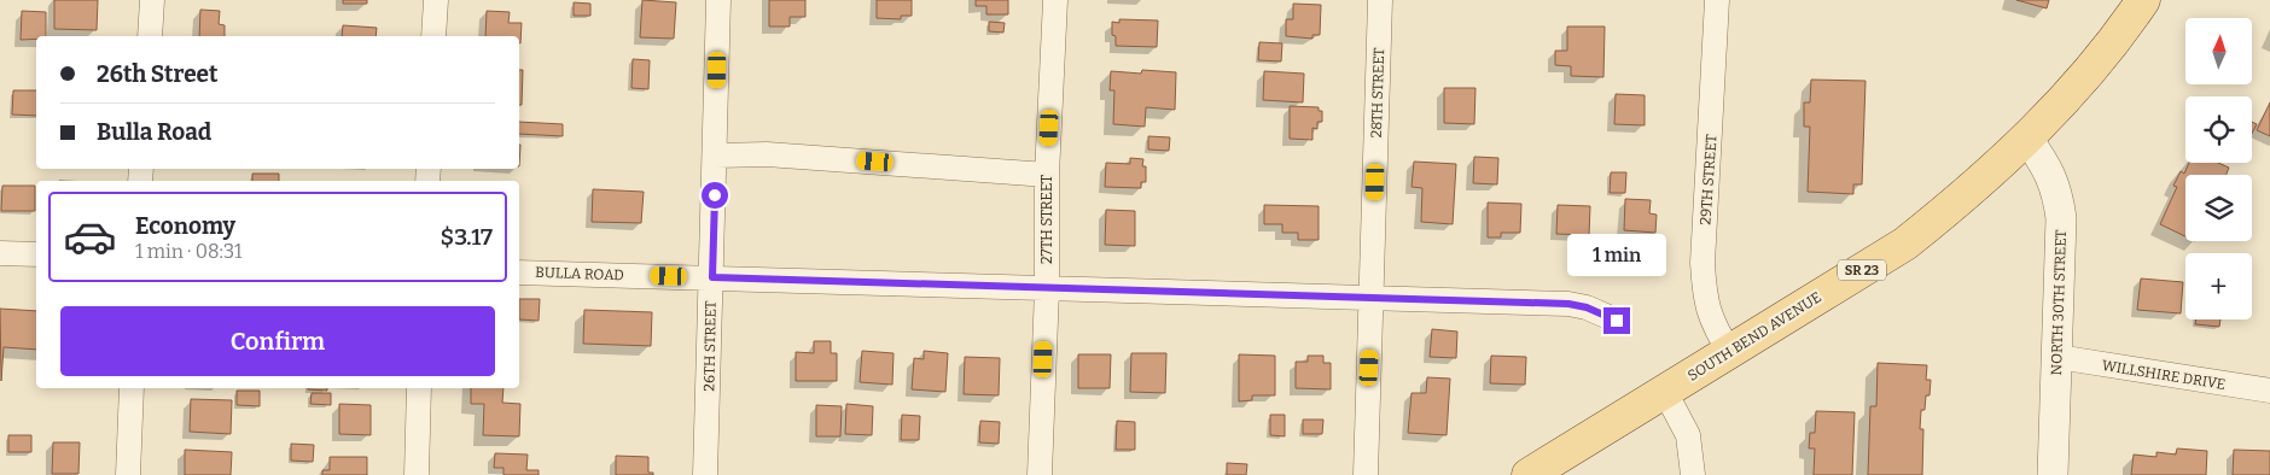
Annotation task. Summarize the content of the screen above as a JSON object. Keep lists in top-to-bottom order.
{
  "streets": {
    "main road": ["SR 23", "SOUTH BEND AVENUE"],
    "street": [
      "28TH STREET",
      "29TH STREET",
      "27TH STREET",
      "BULLA ROAD",
      "NORTH 30TH STREET",
      "26TH STREET",
      "WILLSHIRE DRIVE"
    ]
  },
  "crossings": [
    ["28TH STREET", "BULLA ROAD"],
    ["29TH STREET", "SOUTH BEND AVENUE"],
    ["27TH STREET", "BULLA ROAD"],
    ["BULLA ROAD", "26TH STREET"],
    ["NORTH 30TH STREET", "SOUTH BEND AVENUE"],
    ["NORTH 30TH STREET", "WILLSHIRE DRIVE"]
  ],
  "north": "top",
  "page": {
    "map_buttons": "+",
    "banner": ["26th Street", "Bulla Road"],
    "list": [
      {
        "name": "Economy",
        "note": "1 min · 08:31",
        "value": "$3.17"
      }
    ],
    "bubble": "1 min",
    "buttons": "Confirm"
  }
}
